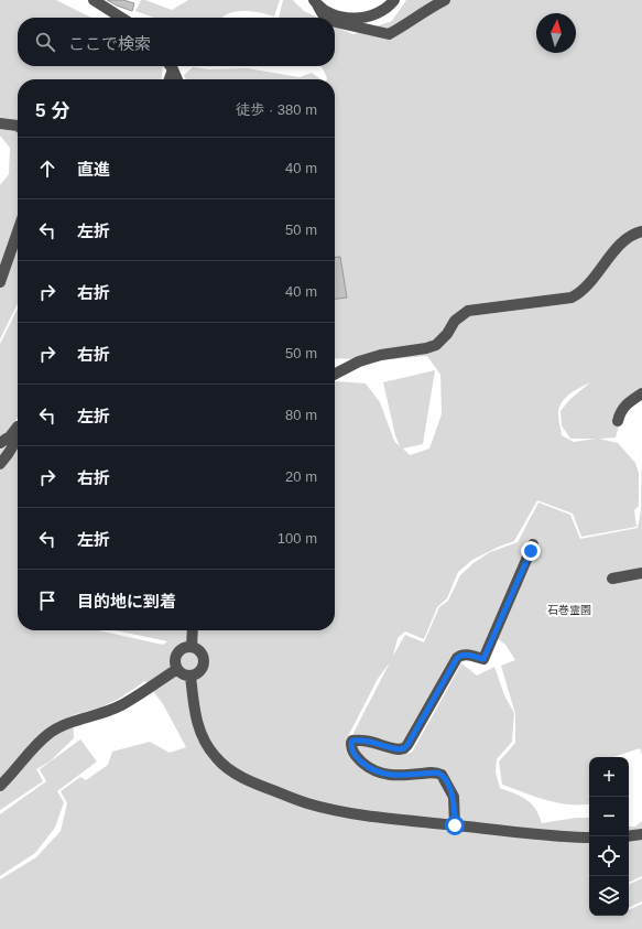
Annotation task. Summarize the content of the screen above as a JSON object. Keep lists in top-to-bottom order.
{
  "parks": ["石巻霊園"],
  "north": "top",
  "page": {
    "search": "ここで検索",
    "heading": ["5 分", "徒歩 · 380 m"],
    "list": [
      ["直進", "40 m"],
      ["左折", "50 m"],
      ["右折", "40 m"],
      ["右折", "50 m"],
      ["左折", "80 m"],
      ["右折", "20 m"],
      ["左折", "100 m"],
      "目的地に到着"
    ],
    "map_buttons": ["+", "−"]
  }
}
